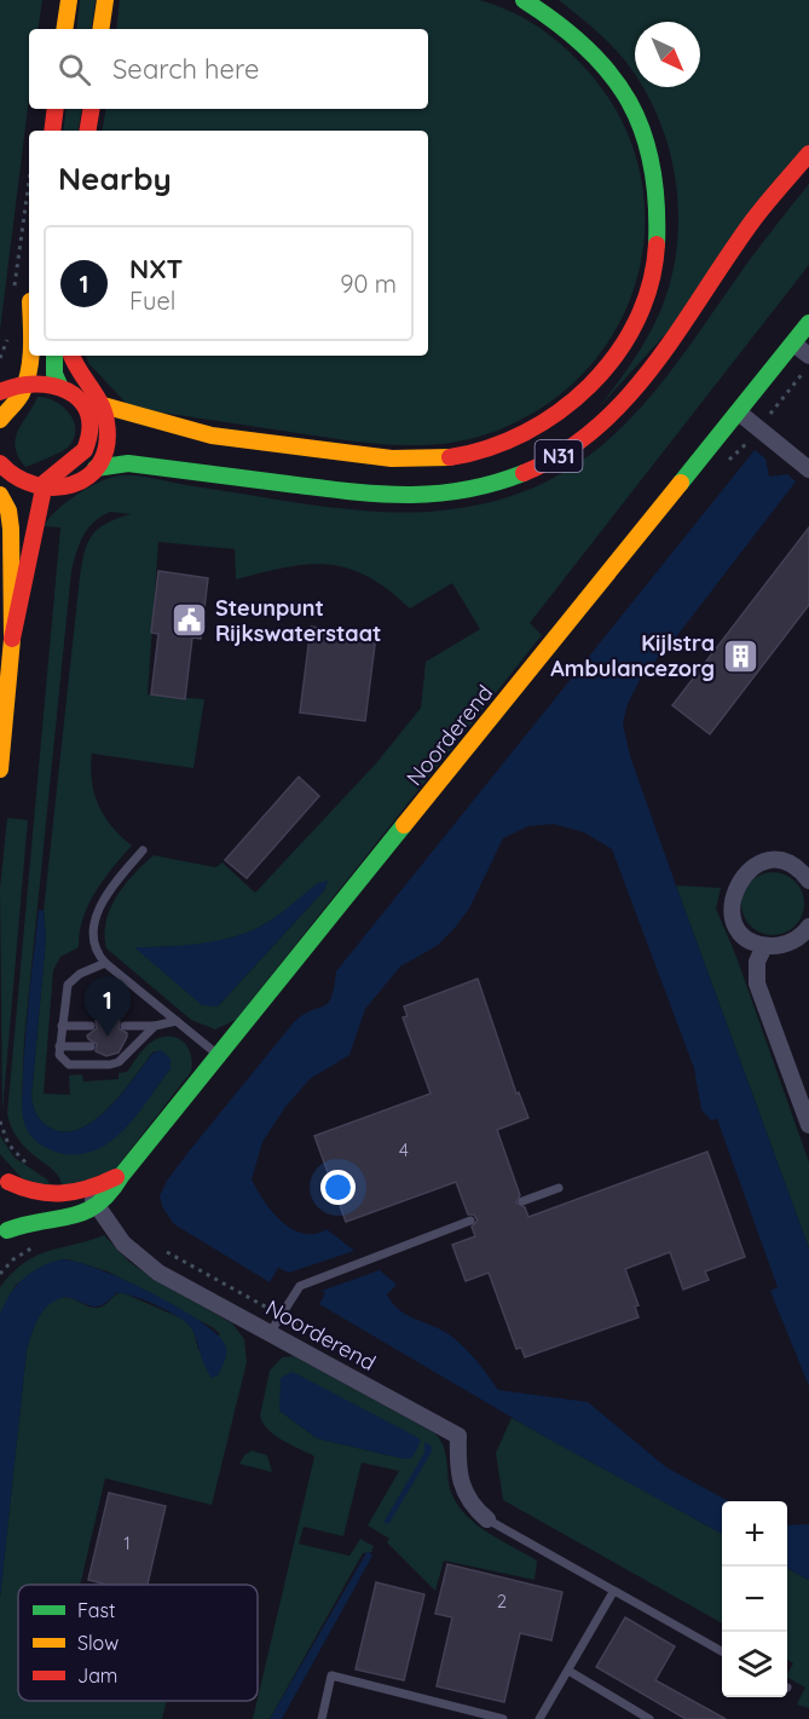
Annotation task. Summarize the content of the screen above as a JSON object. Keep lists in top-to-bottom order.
{
  "streets": {
    "main road": ["N31", "Noorderend"]
  },
  "places": {
    "public building": ["Steunpunt Rijkswaterstaat"],
    "building": ["Kijlstra Ambulancezorg"]
  },
  "house_numbers": ["4", "1", "2"],
  "legend": ["Fast", "Slow", "Jam"],
  "north": "bottom right",
  "page": {
    "search": "Search here",
    "heading": "Nearby",
    "list": [
      {
        "mark": "1",
        "name": "NXT",
        "note": "Fuel",
        "value": "90 m"
      }
    ],
    "pins": "1",
    "map_buttons": ["+", "−"]
  }
}
